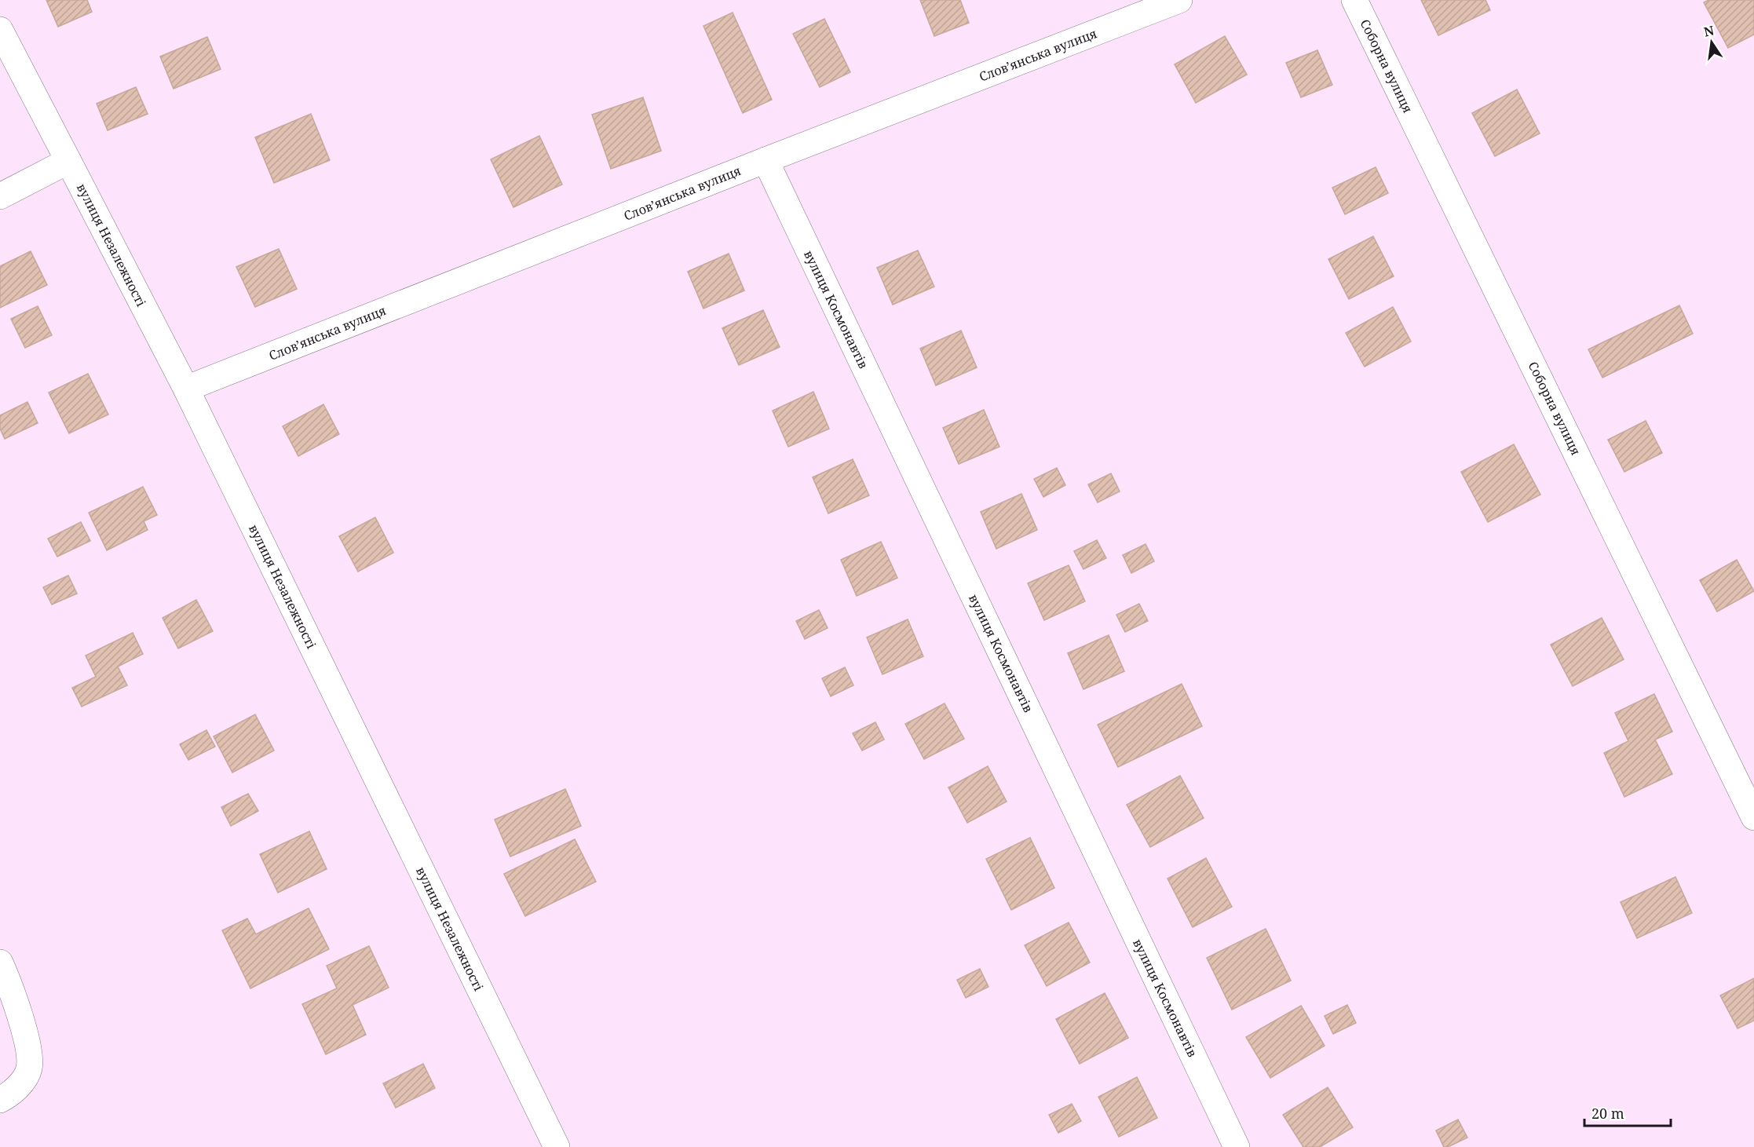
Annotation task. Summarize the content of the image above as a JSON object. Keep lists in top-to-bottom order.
{
  "streets": {
    "street": [
      "Словʼянська вулиця",
      "Соборна вулиця",
      "вулиця Незалежності",
      "вулиця Космонавтів"
    ]
  },
  "crossings": [
    ["Словʼянська вулиця", "вулиця Незалежності"],
    ["Словʼянська вулиця", "вулиця Космонавтів"]
  ],
  "scale_bar": "20 m",
  "north": "top"
}
